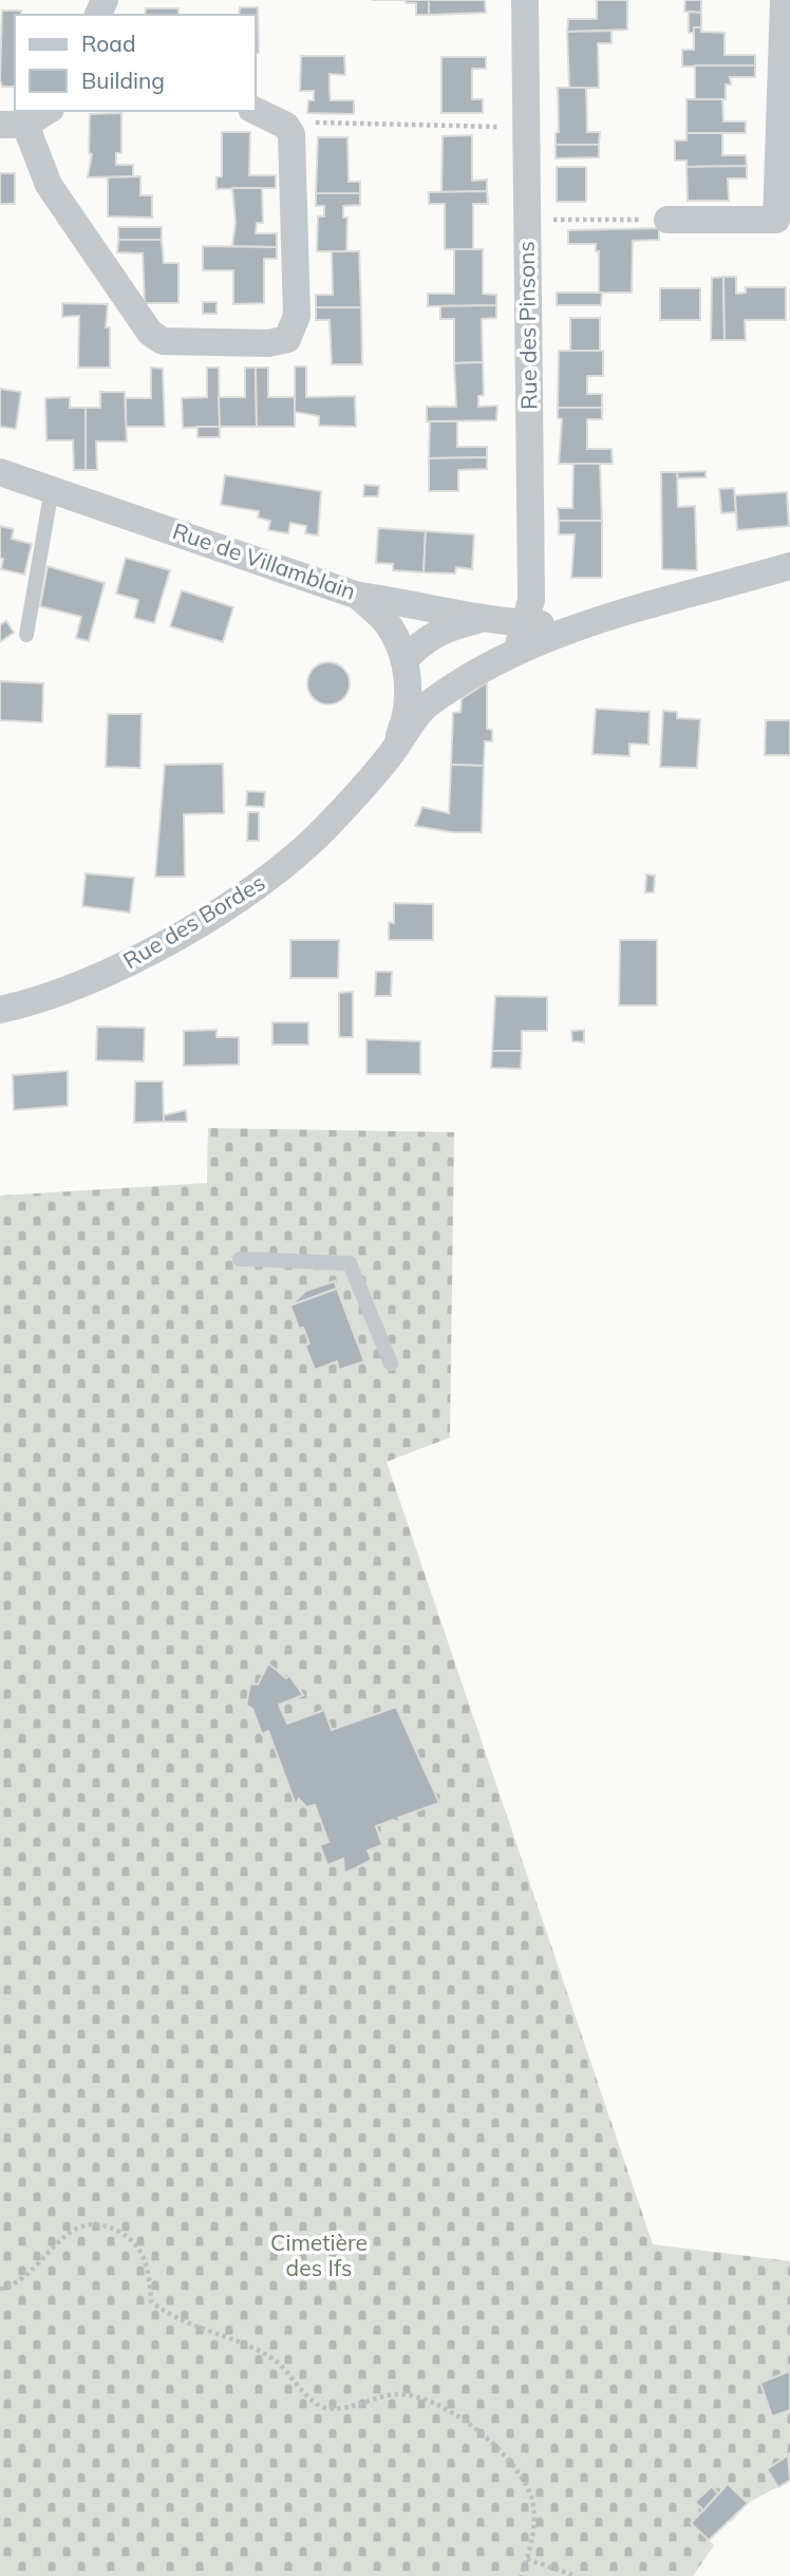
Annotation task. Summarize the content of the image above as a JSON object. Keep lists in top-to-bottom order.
{
  "streets": {
    "street": ["Rue des Pinsons", "Rue de Villamblain", "Rue des Bordes"]
  },
  "crossings": [
    ["Rue des Pinsons", "Rue de Villamblain"],
    ["Rue des Pinsons", "Rue des Bordes"],
    ["Rue de Villamblain", "Rue des Bordes"]
  ],
  "parks": ["Cimetière des Ifs"],
  "legend": ["Road", "Building"]
}
